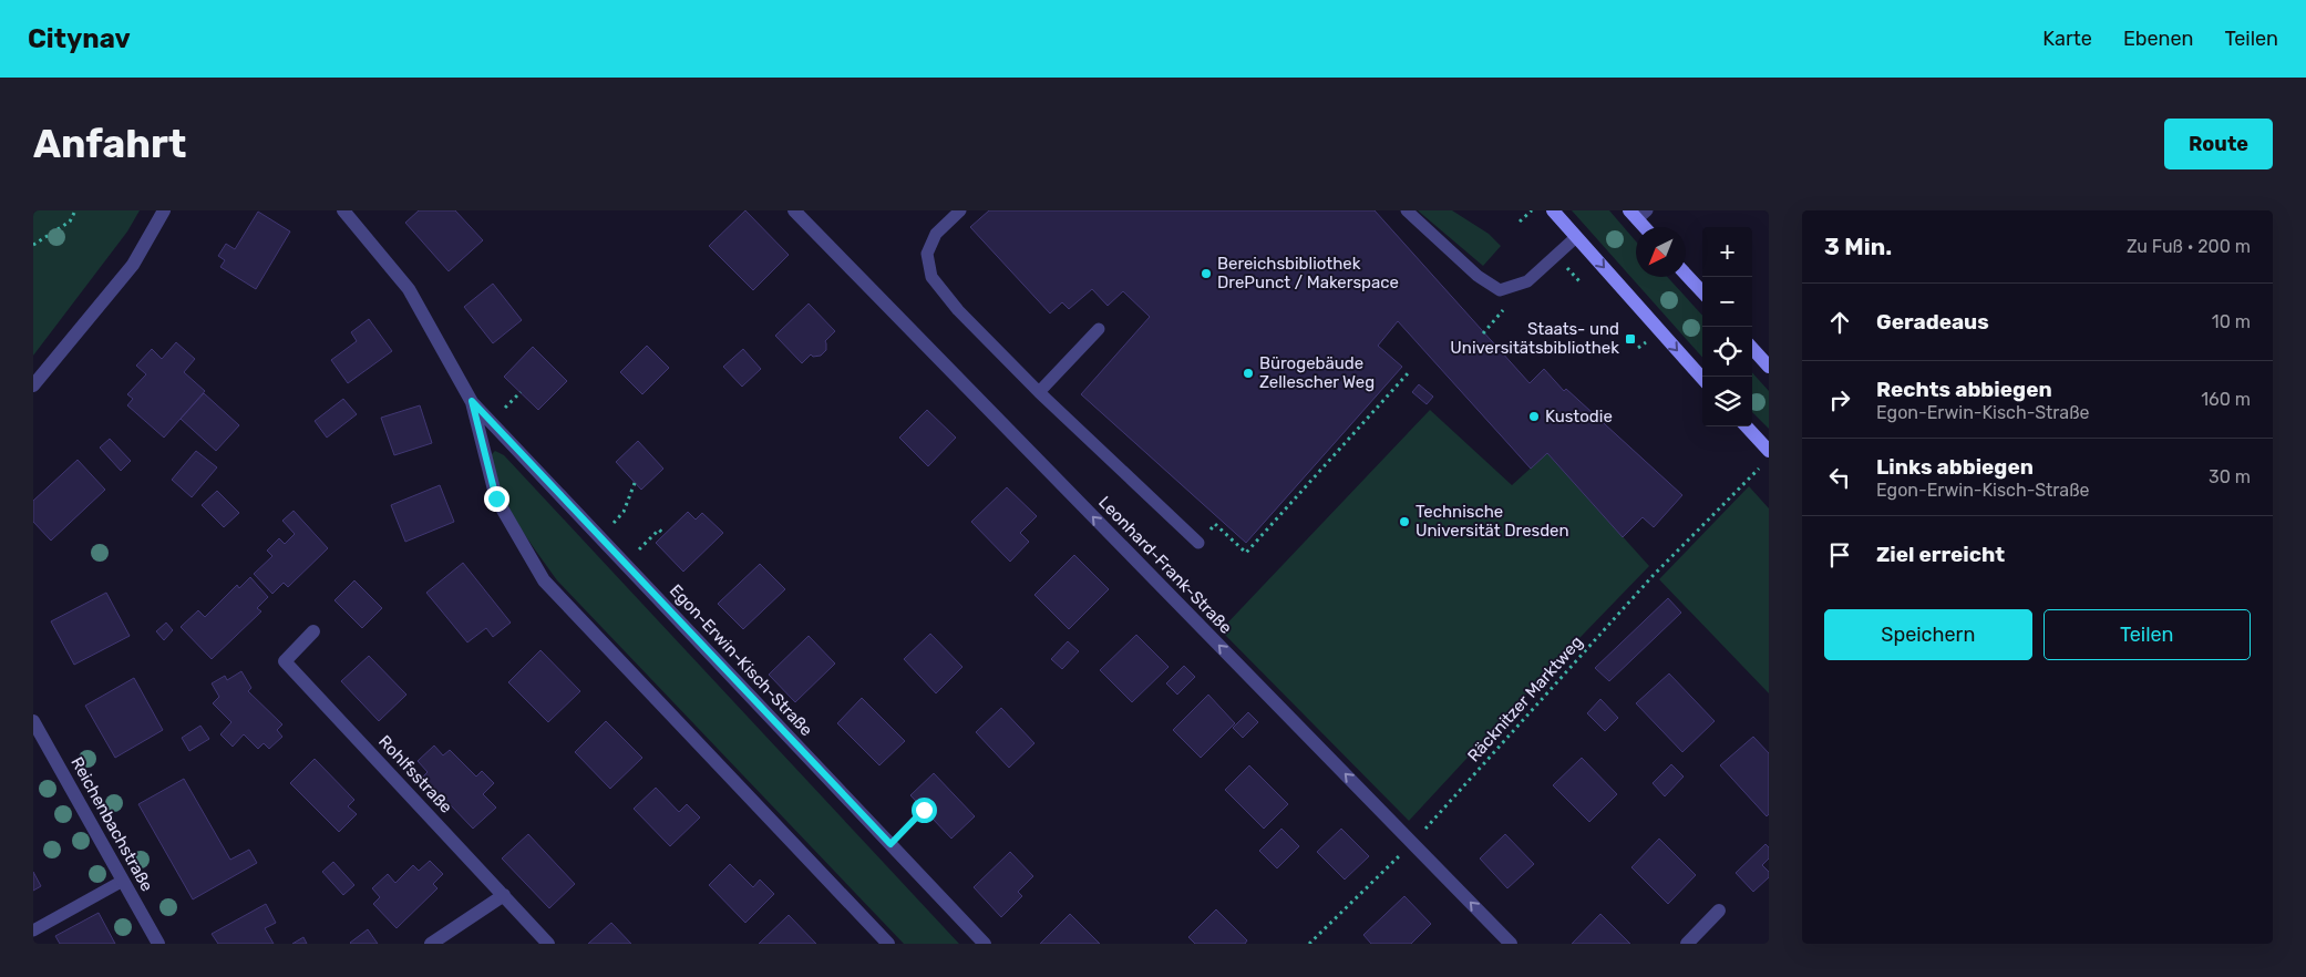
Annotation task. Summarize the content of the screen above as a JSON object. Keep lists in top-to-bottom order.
{
  "streets": {
    "street": [
      "Leonhard-Frank-Straße",
      "Egon-Erwin-Kisch-Straße",
      "Rohlfsstraße",
      "Reichenbachstraße"
    ],
    "path": ["Räcknitzer Marktweg"]
  },
  "crossings": [
    ["Leonhard-Frank-Straße", "Räcknitzer Marktweg"]
  ],
  "one_way": ["Leonhard-Frank-Straße"],
  "places": {
    "other": [
      "Bereichsbibliothek DrePunct / Makerspace",
      "Bürogebäude Zellescher Weg",
      "Kustodie",
      "Technische Universität Dresden"
    ],
    "transit": ["Staats- und Universitätsbibliothek"]
  },
  "north": "bottom left",
  "page": {
    "header": "Citynav",
    "nav": ["Karte", "Ebenen", "Teilen"],
    "buttons": [
      "Route",
      ["Speichern", "Teilen"]
    ],
    "title": "Anfahrt",
    "heading": ["3 Min.", "Zu Fuß · 200 m"],
    "map_buttons": ["+", "−"],
    "list": [
      ["Geradeaus", "10 m"],
      ["Rechts abbiegen", "Egon-Erwin-Kisch-Straße", "160 m"],
      ["Links abbiegen", "Egon-Erwin-Kisch-Straße", "30 m"],
      "Ziel erreicht"
    ]
  }
}
